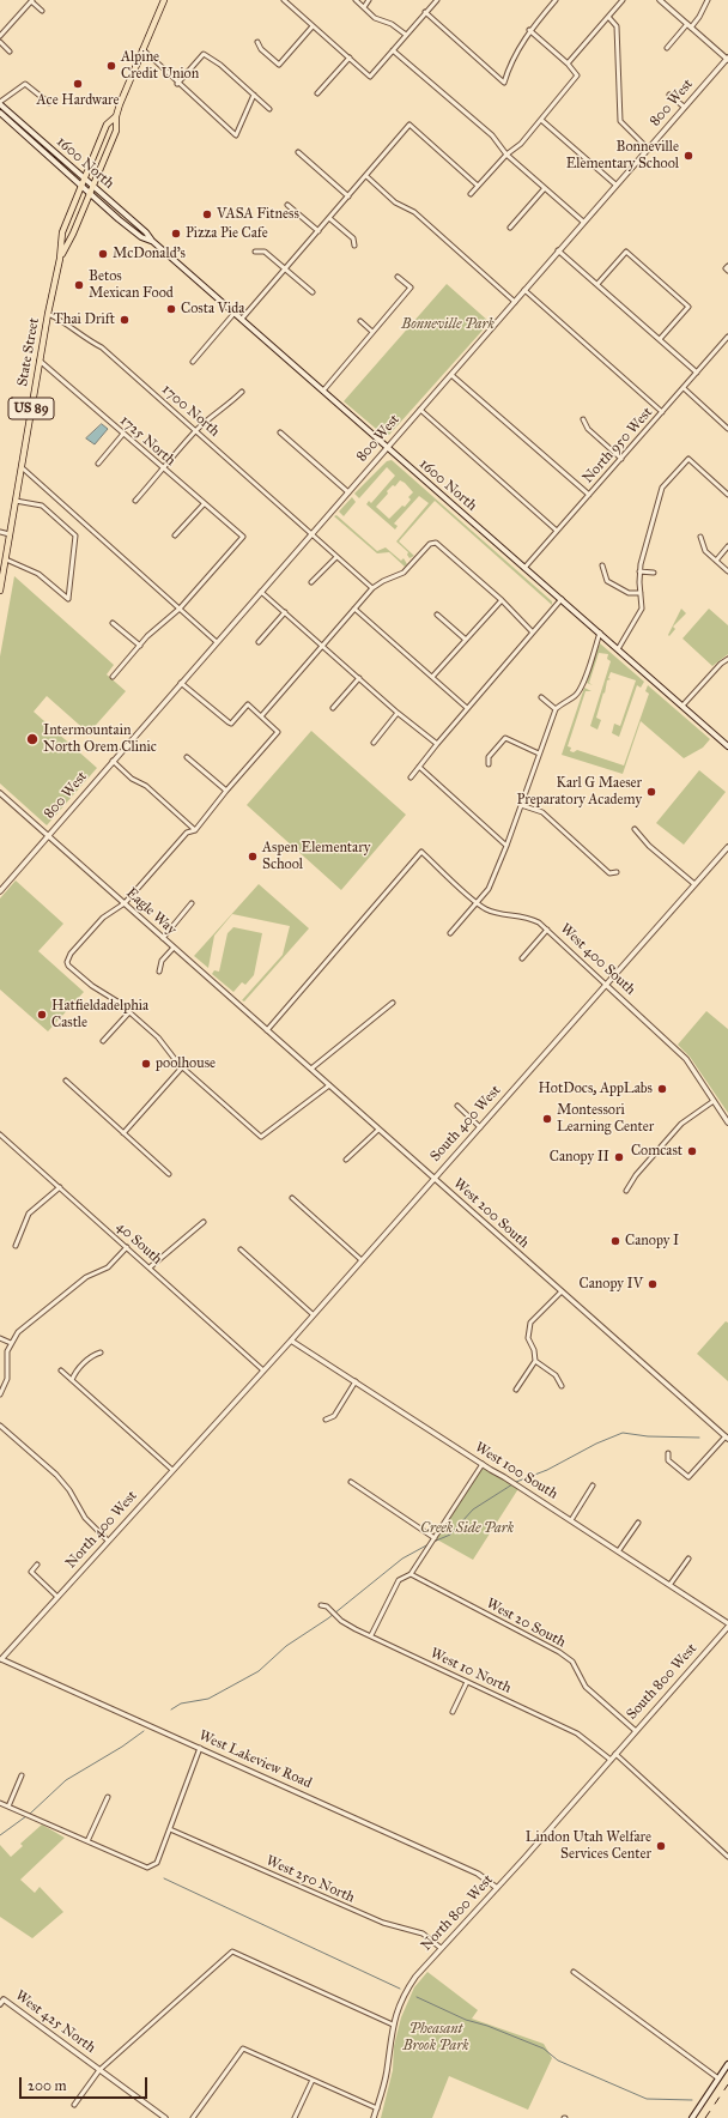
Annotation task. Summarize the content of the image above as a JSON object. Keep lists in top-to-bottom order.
{
  "streets": {
    "main road": ["1600 North", "State Street", "US 89"],
    "street": [
      "800 West",
      "1700 North",
      "1725 North",
      "North 950 West",
      "Eagle Way",
      "West 400 South",
      "South 400 West",
      "West 200 South",
      "40 South",
      "West 100 South",
      "North 400 West",
      "West 20 South",
      "West 10 North",
      "South 800 West",
      "West Lakeview Road",
      "West 250 North",
      "North 800 West",
      "West 425 North"
    ]
  },
  "crossings": [
    ["800 West", "1600 North"],
    ["800 West", "1700 North"],
    ["800 West", "Eagle Way"],
    ["1600 North", "State Street"],
    ["1600 North", "North 950 West"],
    ["State Street", "1700 North"],
    ["State Street", "1725 North"],
    ["Eagle Way", "West 200 South"],
    ["West 400 South", "South 400 West"],
    ["West 400 South", "West 200 South"],
    ["South 400 West", "West 200 South"],
    ["South 400 West", "40 South"],
    ["South 400 West", "West 100 South"],
    ["South 400 West", "North 400 West"],
    ["North 400 West", "West Lakeview Road"],
    ["West 20 South", "South 800 West"],
    ["West 10 North", "North 800 West"],
    ["South 800 West", "North 800 West"],
    ["West Lakeview Road", "North 800 West"],
    ["West 250 North", "North 800 West"]
  ],
  "parks": ["Bonneville Park", "Creek Side Park", "Pheasant Brook Park"],
  "places": [
    "Alpine Credit Union",
    "Ace Hardware",
    "Bonneville Elementary School",
    "VASA Fitness",
    "Pizza Pie Cafe",
    "McDonald's",
    "Betos Mexican Food",
    "Costa Vida",
    "Thai Drift",
    "Intermountain North Orem Clinic",
    "Karl G Maeser Preparatory Academy",
    "Aspen Elementary School",
    "Hatfieldadelphia Castle",
    "poolhouse",
    "HotDocs, AppLabs",
    "Montessori Learning Center",
    "Comcast",
    "Canopy II",
    "Canopy I",
    "Canopy IV",
    "Lindon Utah Welfare Services Center"
  ],
  "scale_bar": "200 m"
}
